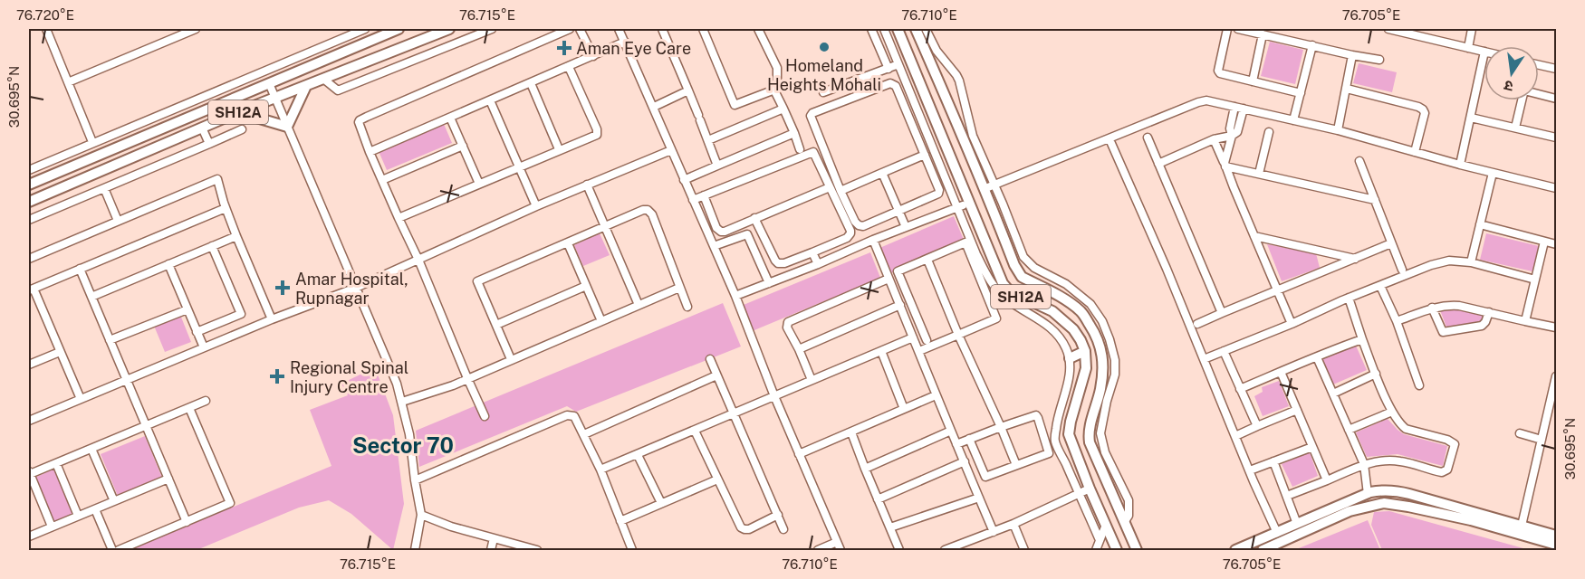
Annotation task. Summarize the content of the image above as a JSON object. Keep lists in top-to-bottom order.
{
  "streets": {
    "main road": ["SH12A"]
  },
  "districts": ["Sector 70"],
  "places": {
    "other": ["Homeland Heights Mohali"],
    "health": ["Aman Eye Care", "Amar Hospital, Rupnagar", "Regional Spinal Injury Centre"]
  },
  "north": "bottom",
  "coordinates": [
    "76.720°E",
    "76.715°E",
    "76.710°E",
    "76.705°E",
    "30.695°N"
  ]
}
